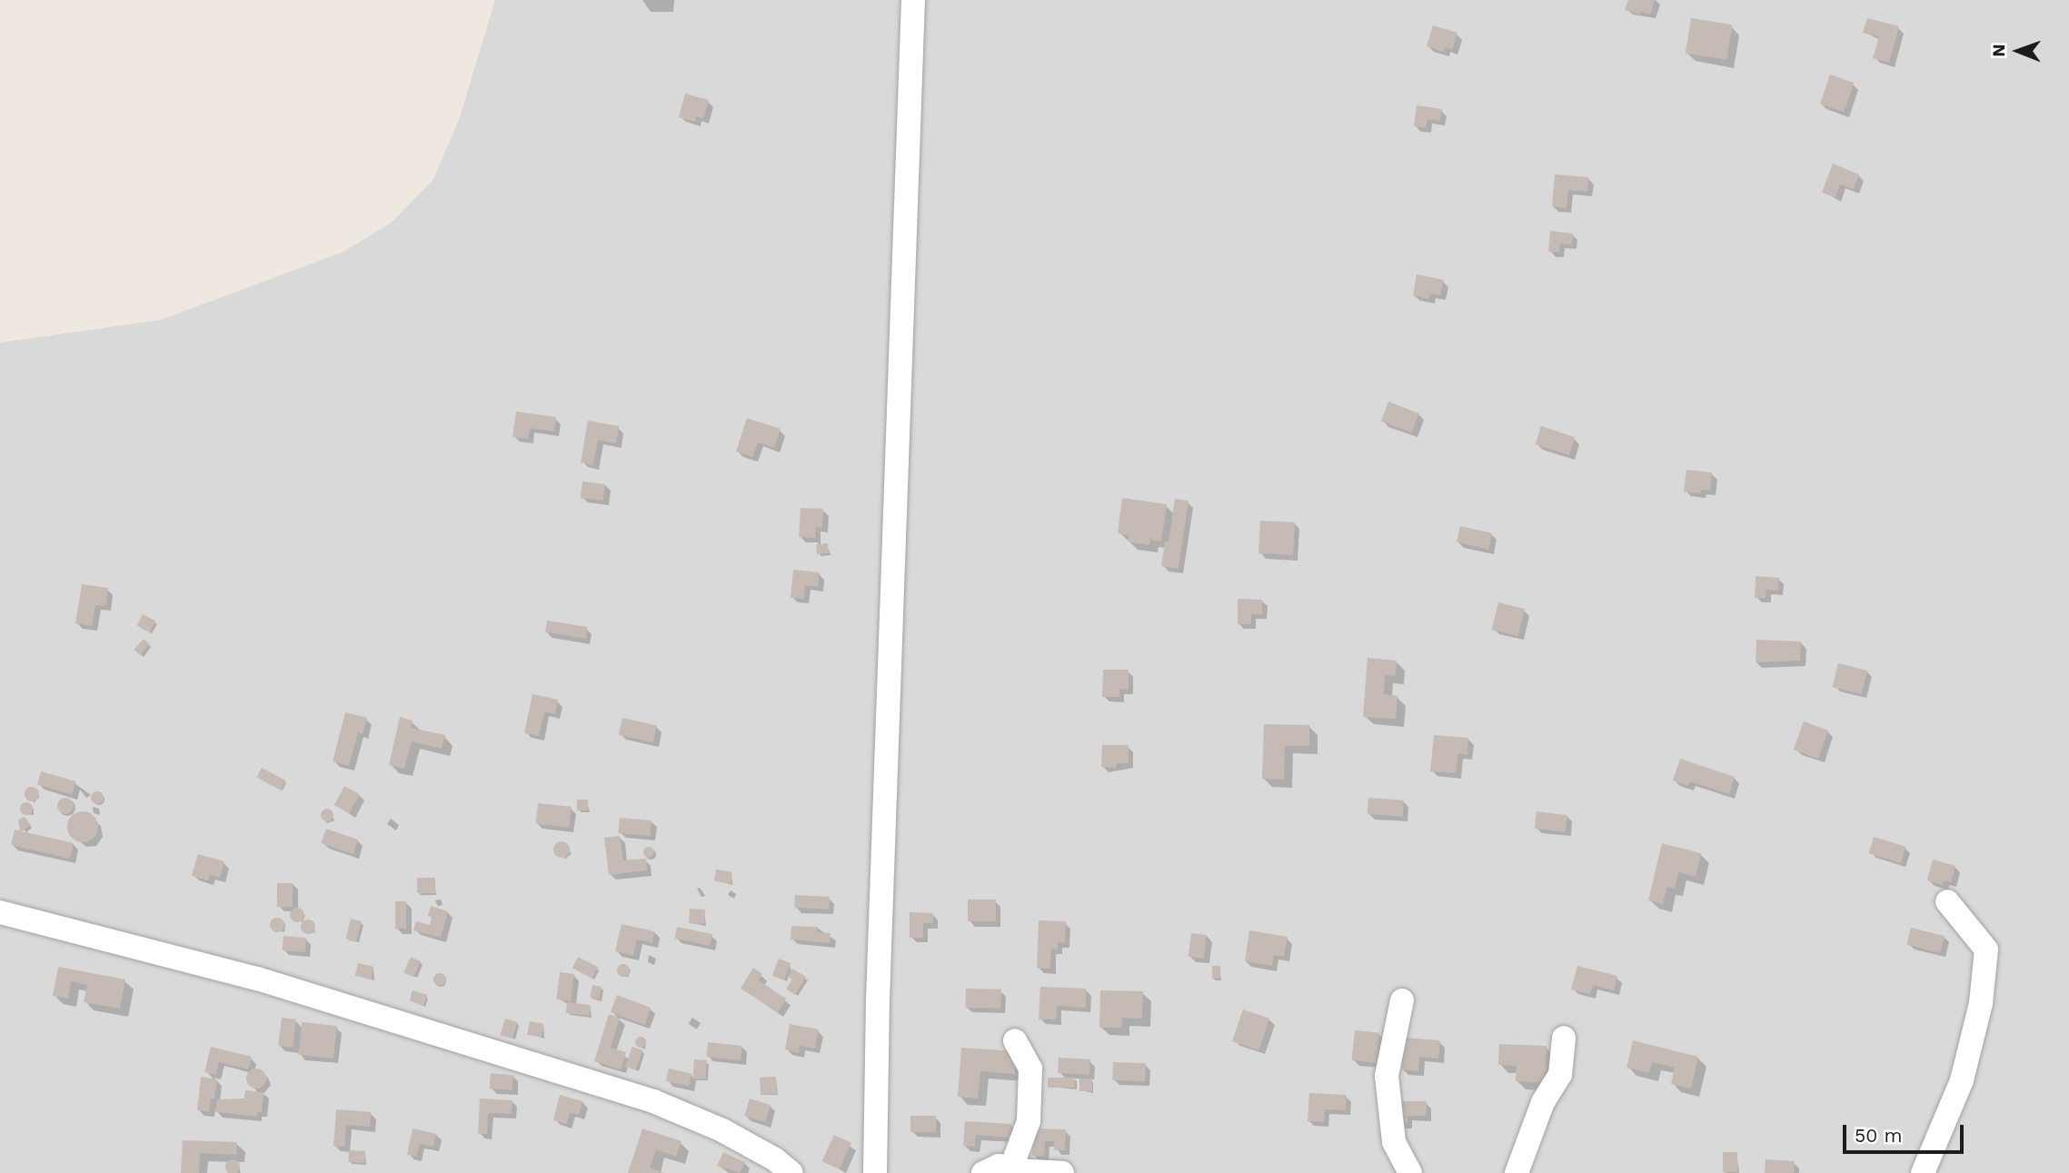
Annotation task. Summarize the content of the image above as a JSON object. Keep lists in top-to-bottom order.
{
  "scale_bar": "50 m",
  "north": "left"
}
